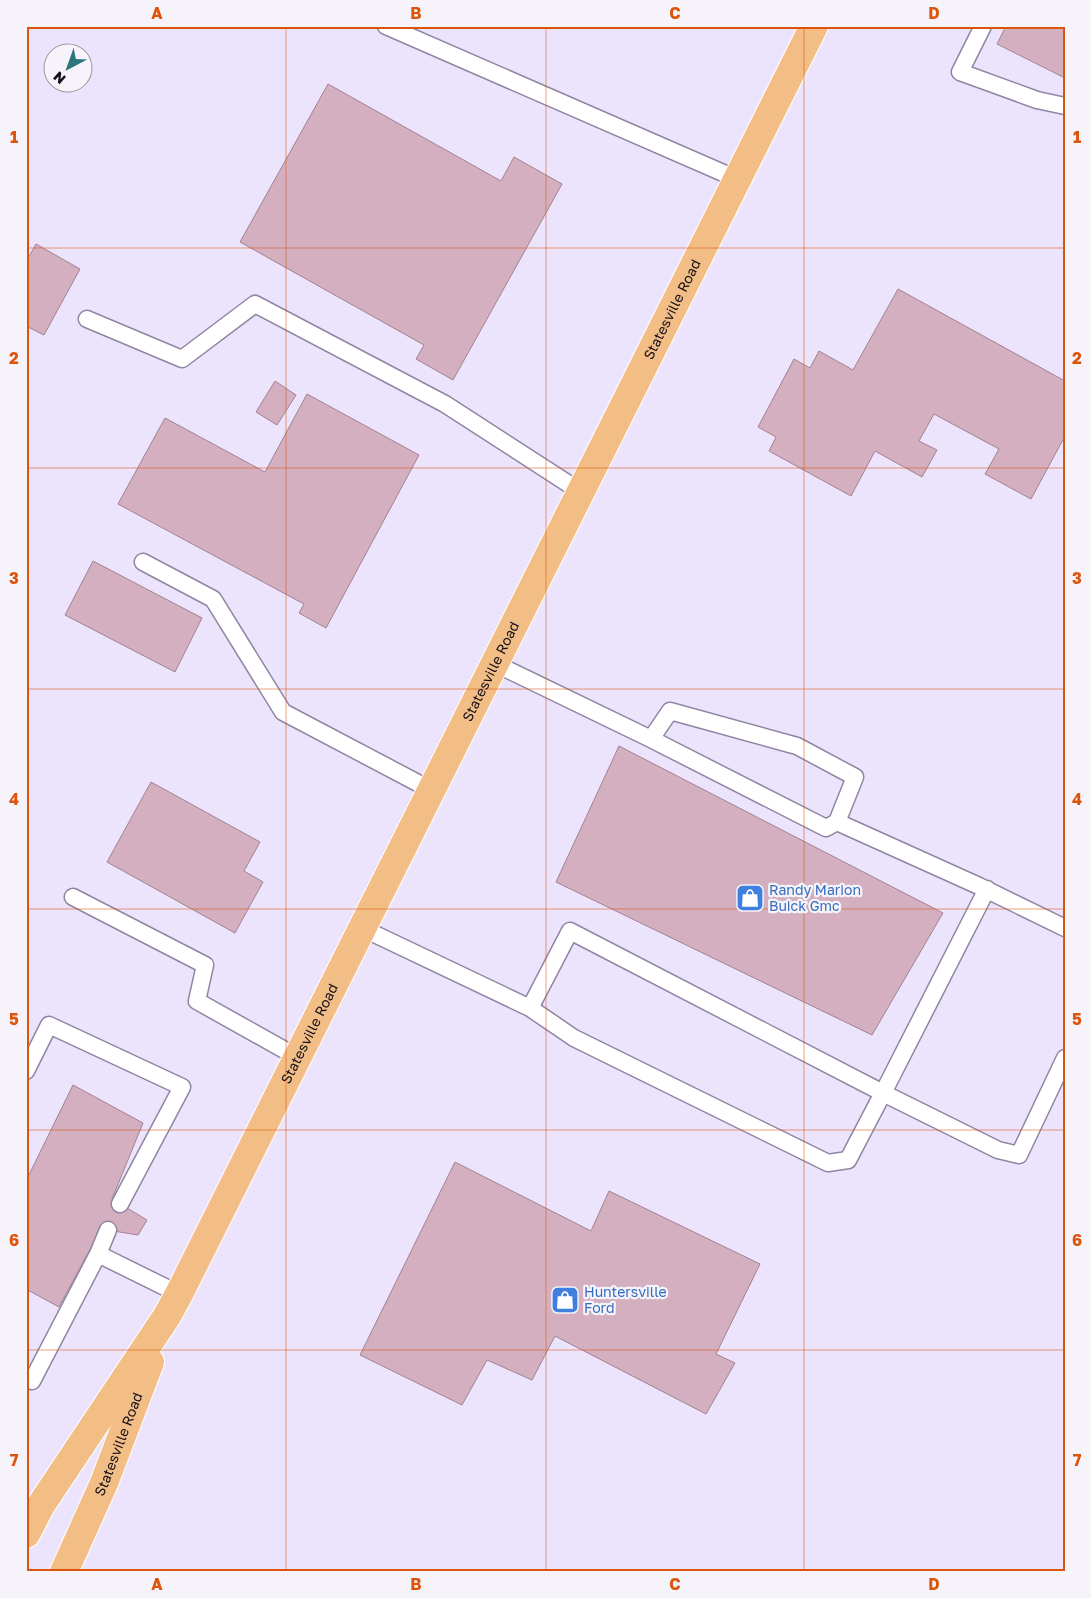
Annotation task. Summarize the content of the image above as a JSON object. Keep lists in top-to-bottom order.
{
  "streets": {
    "main road": ["Statesville Road"]
  },
  "places": {
    "shop": ["Randy Marion Buick Gmc", "Huntersville Ford"]
  },
  "north": "bottom left",
  "grid": {
    "columns": [
      "A",
      "B",
      "C",
      "D"
    ],
    "rows": [
      "1",
      "2",
      "3",
      "4",
      "5",
      "6",
      "7"
    ]
  }
}
